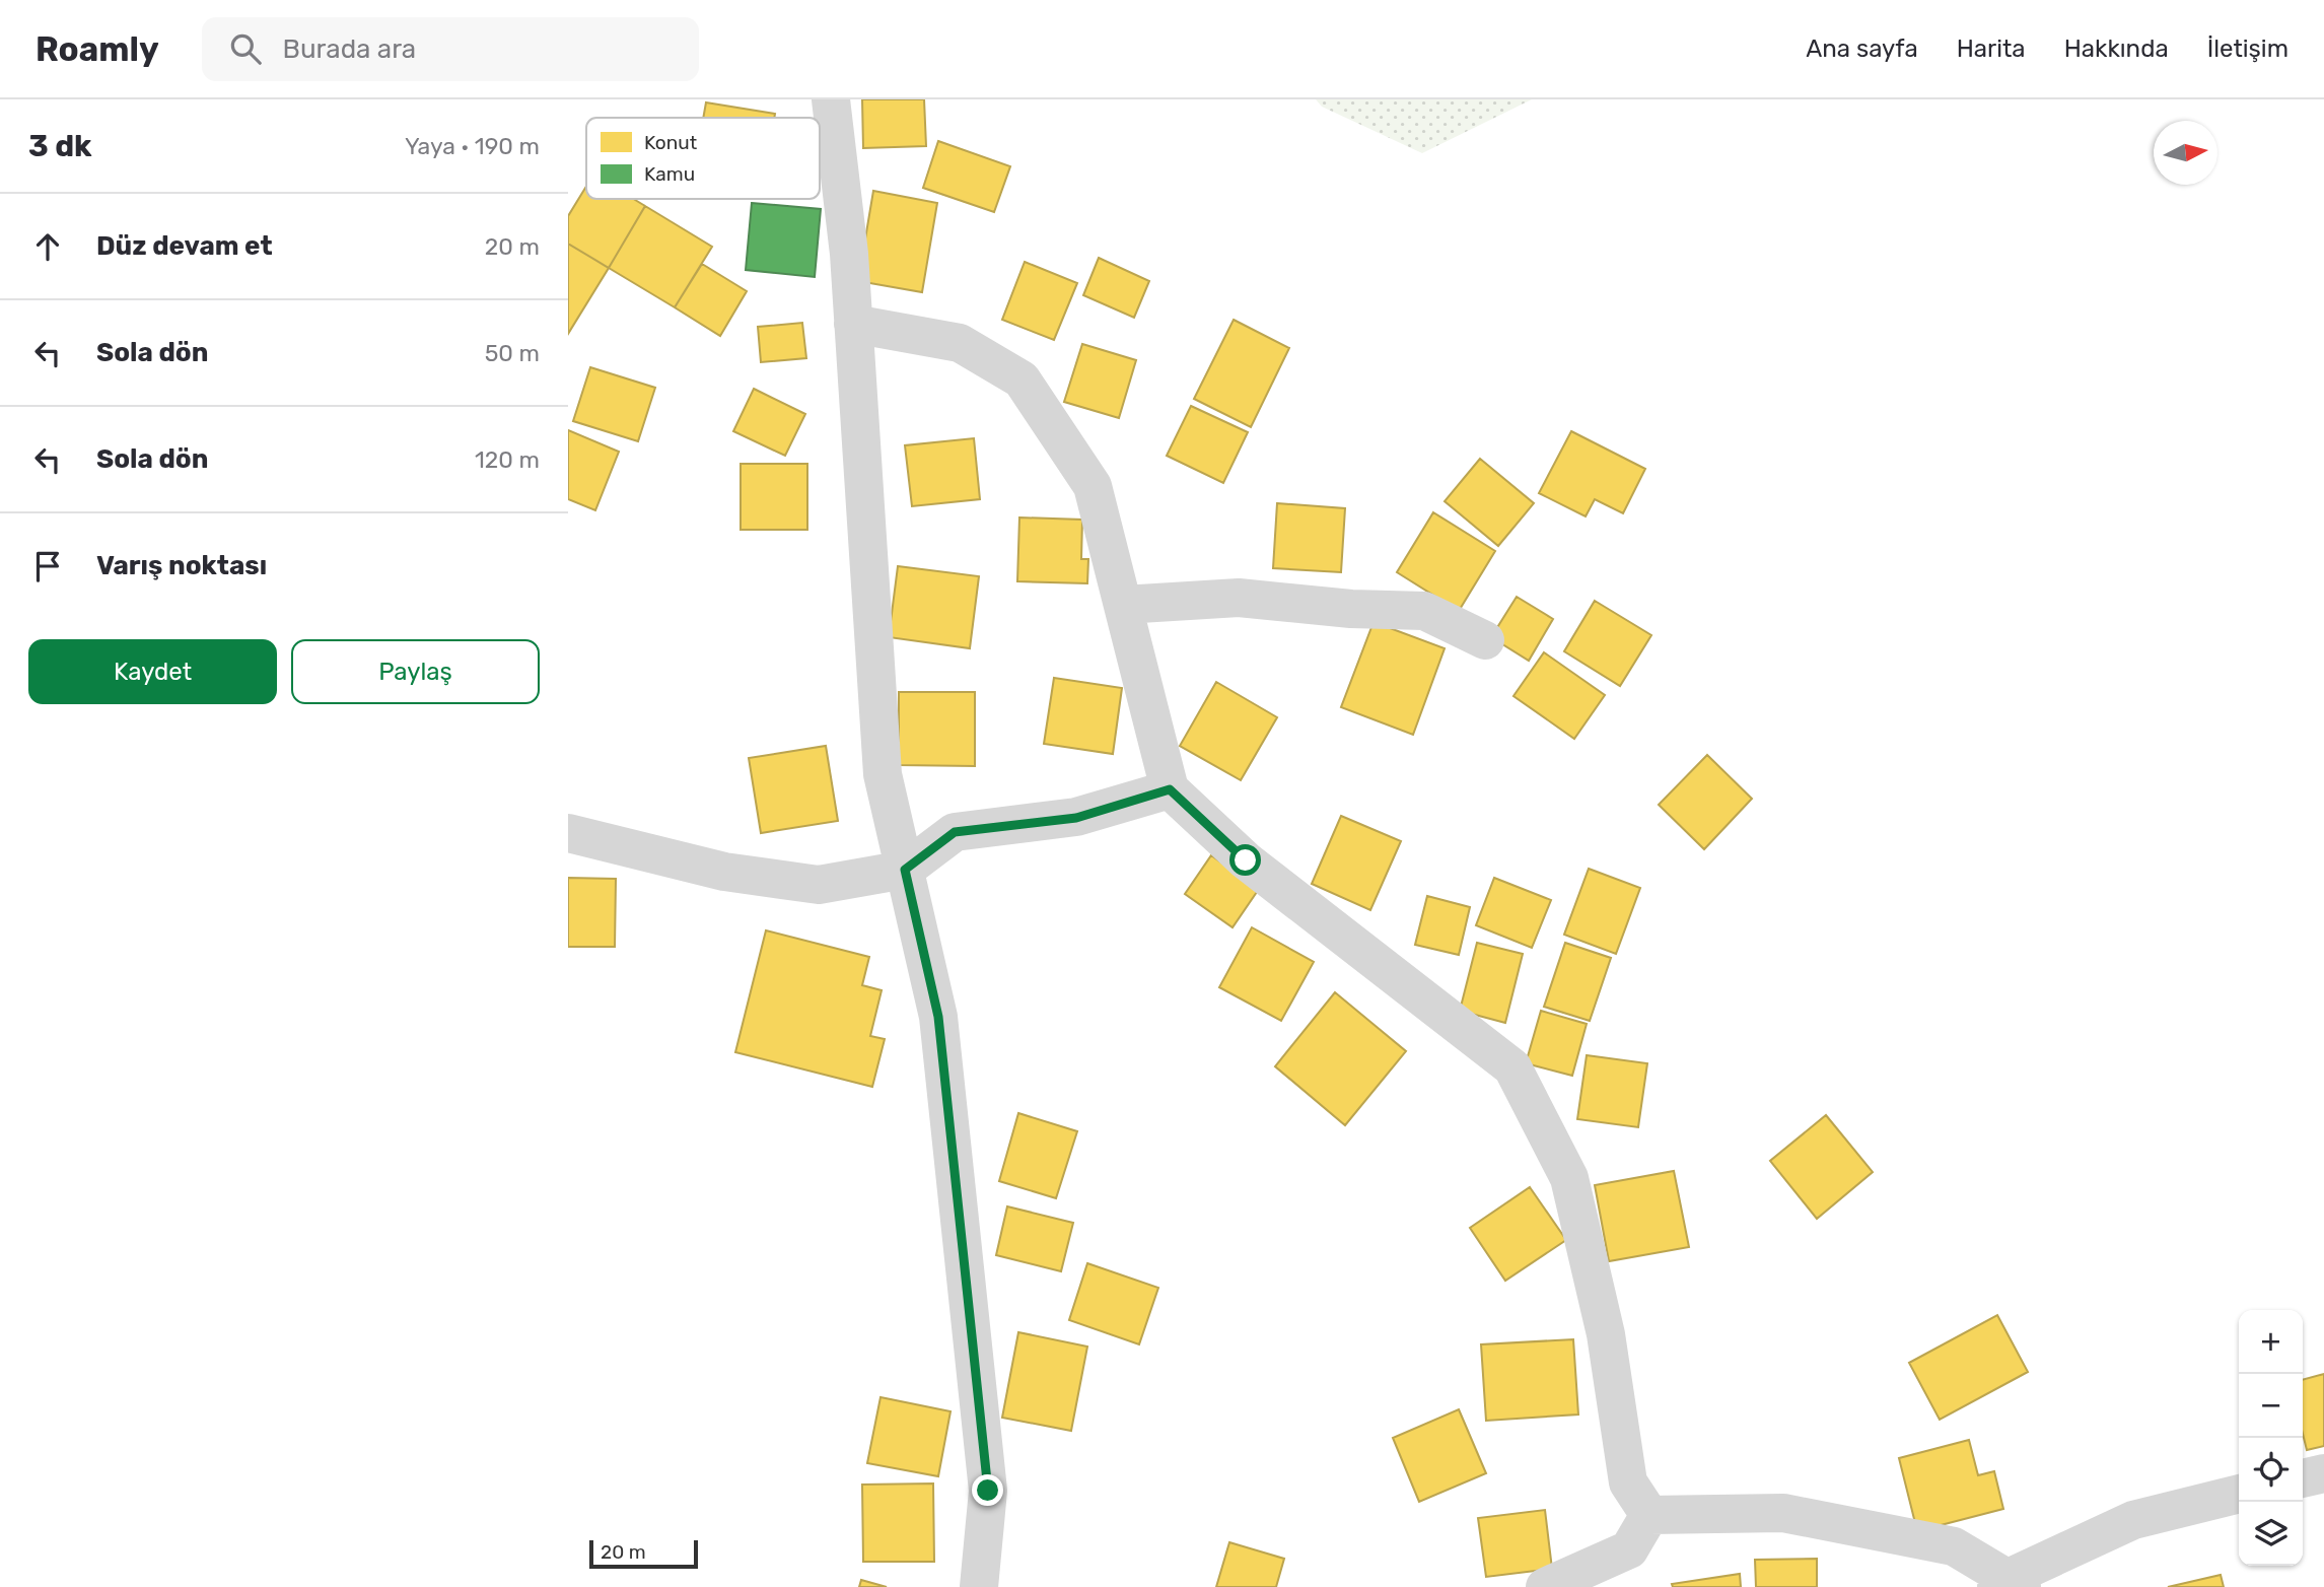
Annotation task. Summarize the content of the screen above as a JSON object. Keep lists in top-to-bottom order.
{
  "legend": ["Konut", "Kamu"],
  "scale_bar": "20 m",
  "north": "right",
  "page": {
    "header": "Roamly",
    "search": "Burada ara",
    "nav": [
      "Ana sayfa",
      "Harita",
      "Hakkında",
      "İletişim"
    ],
    "heading": ["3 dk", "Yaya · 190 m"],
    "list": [
      ["Düz devam et", "20 m"],
      ["Sola dön", "50 m"],
      ["Sola dön", "120 m"],
      "Varış noktası"
    ],
    "buttons": ["Kaydet", "Paylaş"],
    "map_buttons": ["+", "−"],
    "scale": "20 m"
  }
}
